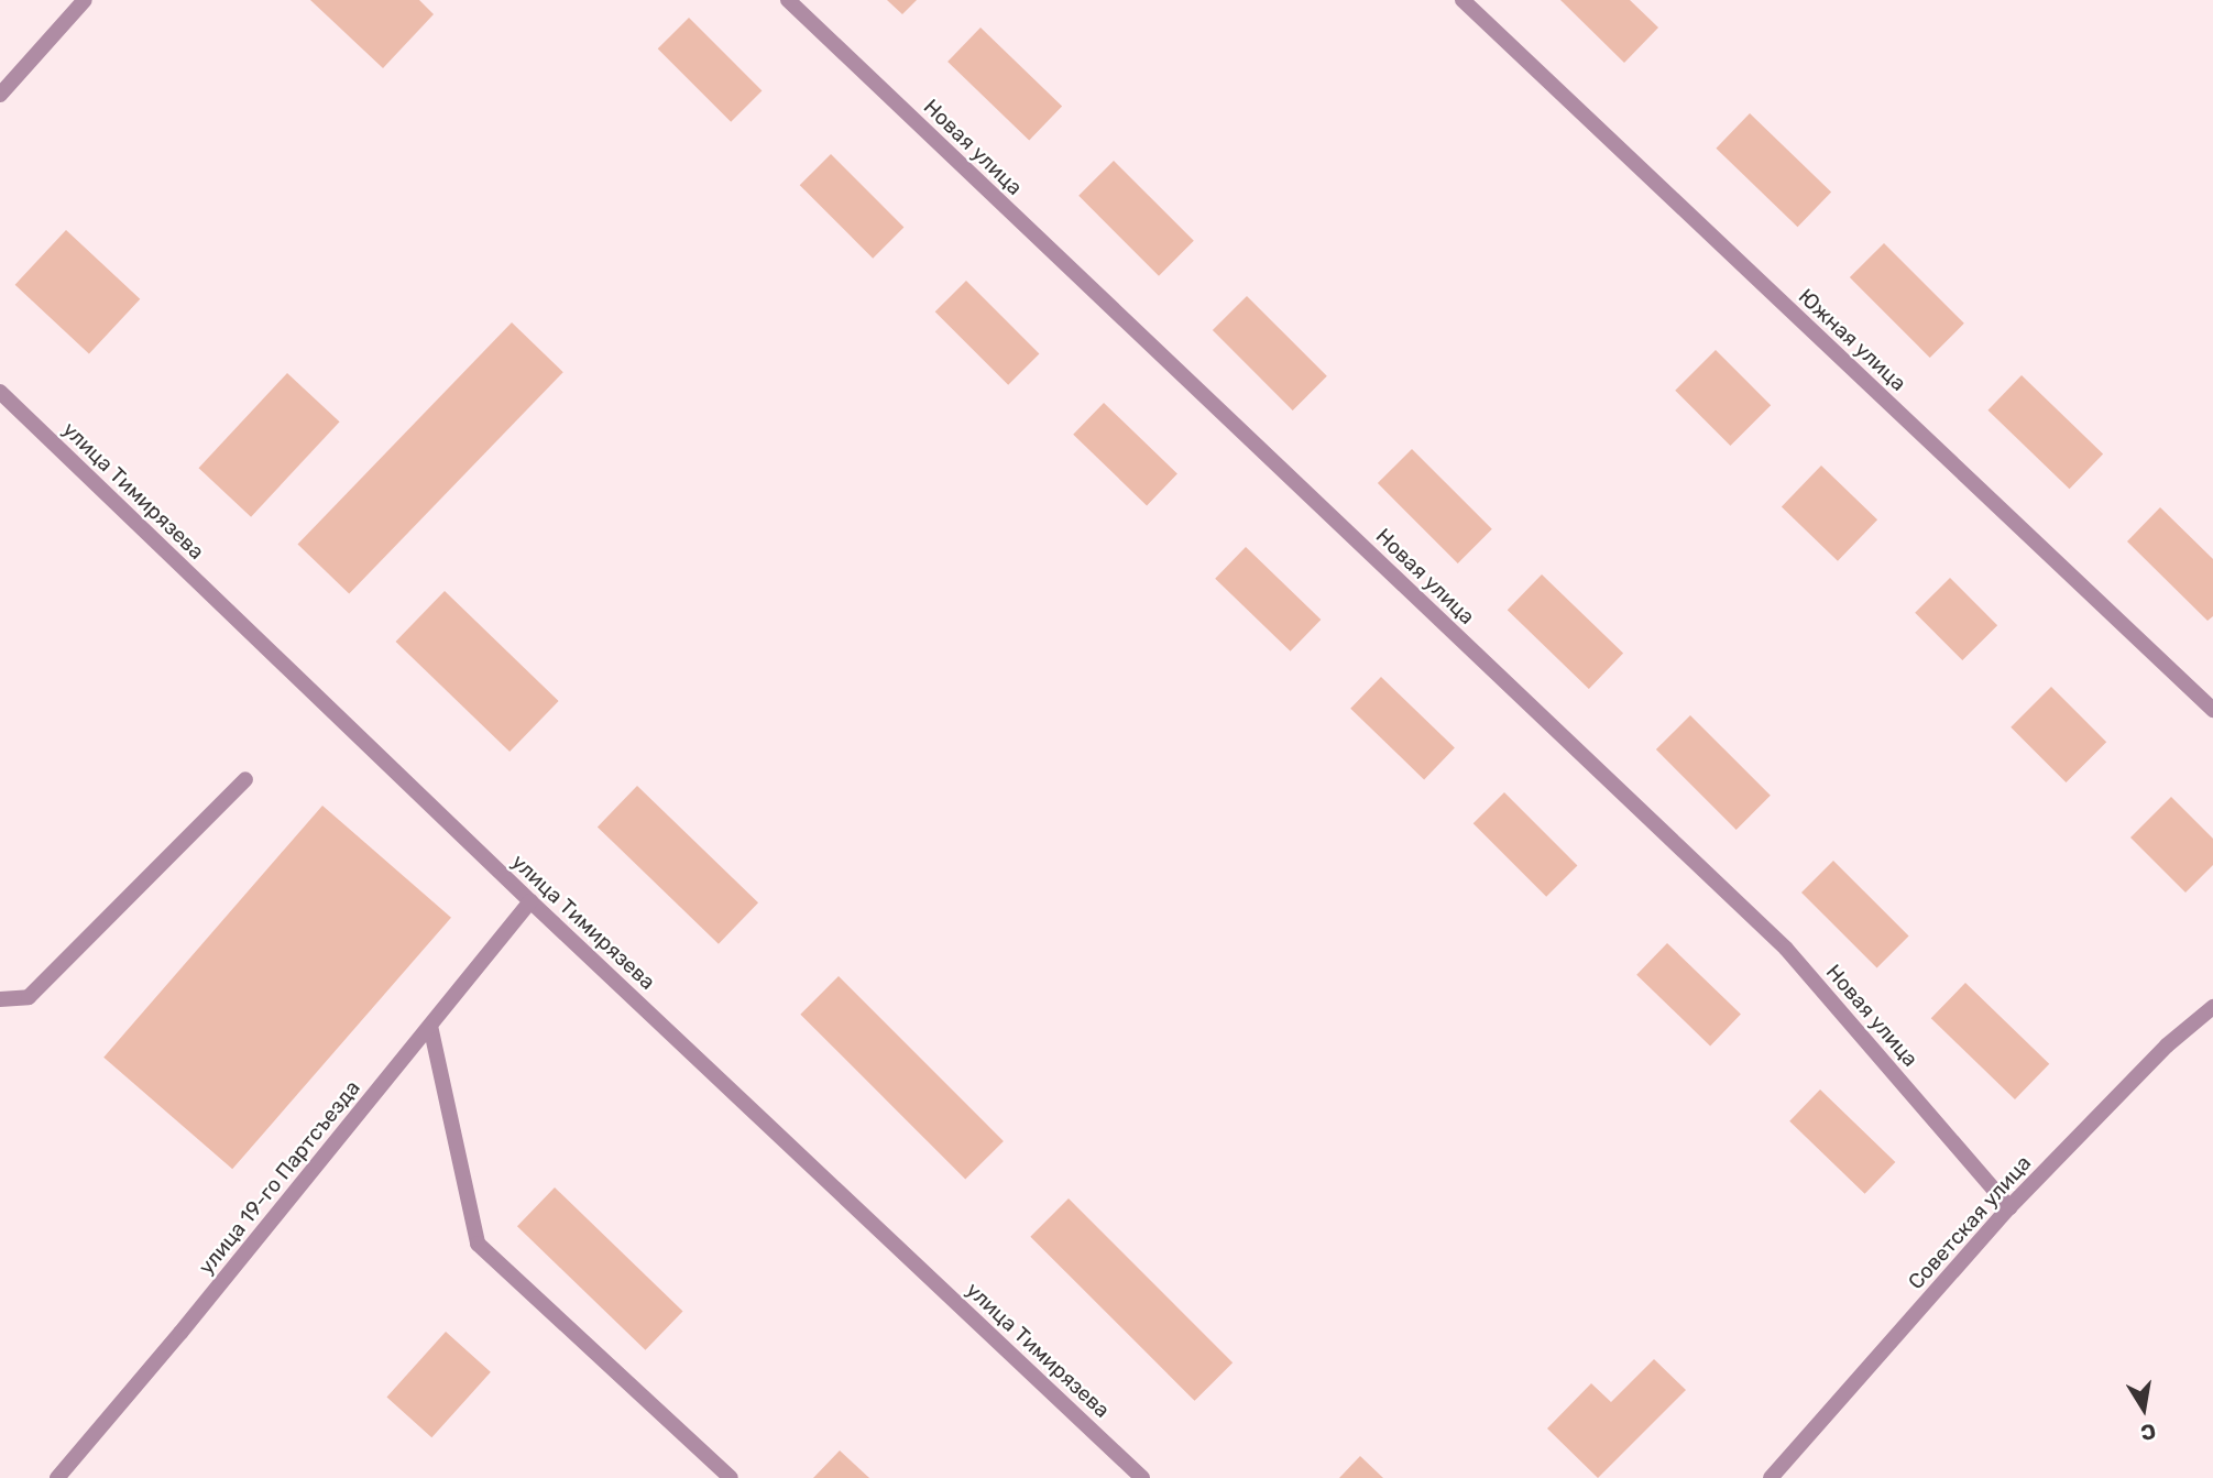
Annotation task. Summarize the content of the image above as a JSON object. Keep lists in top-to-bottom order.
{
  "streets": {
    "street": [
      "Новая улица",
      "Южная улица",
      "улица Тимирязева",
      "улица 19-го Партсъезда",
      "Советская улица"
    ]
  },
  "crossings": [
    ["Новая улица", "Советская улица"],
    ["улица Тимирязева", "улица 19-го Партсъезда"]
  ],
  "north": "bottom"
}
